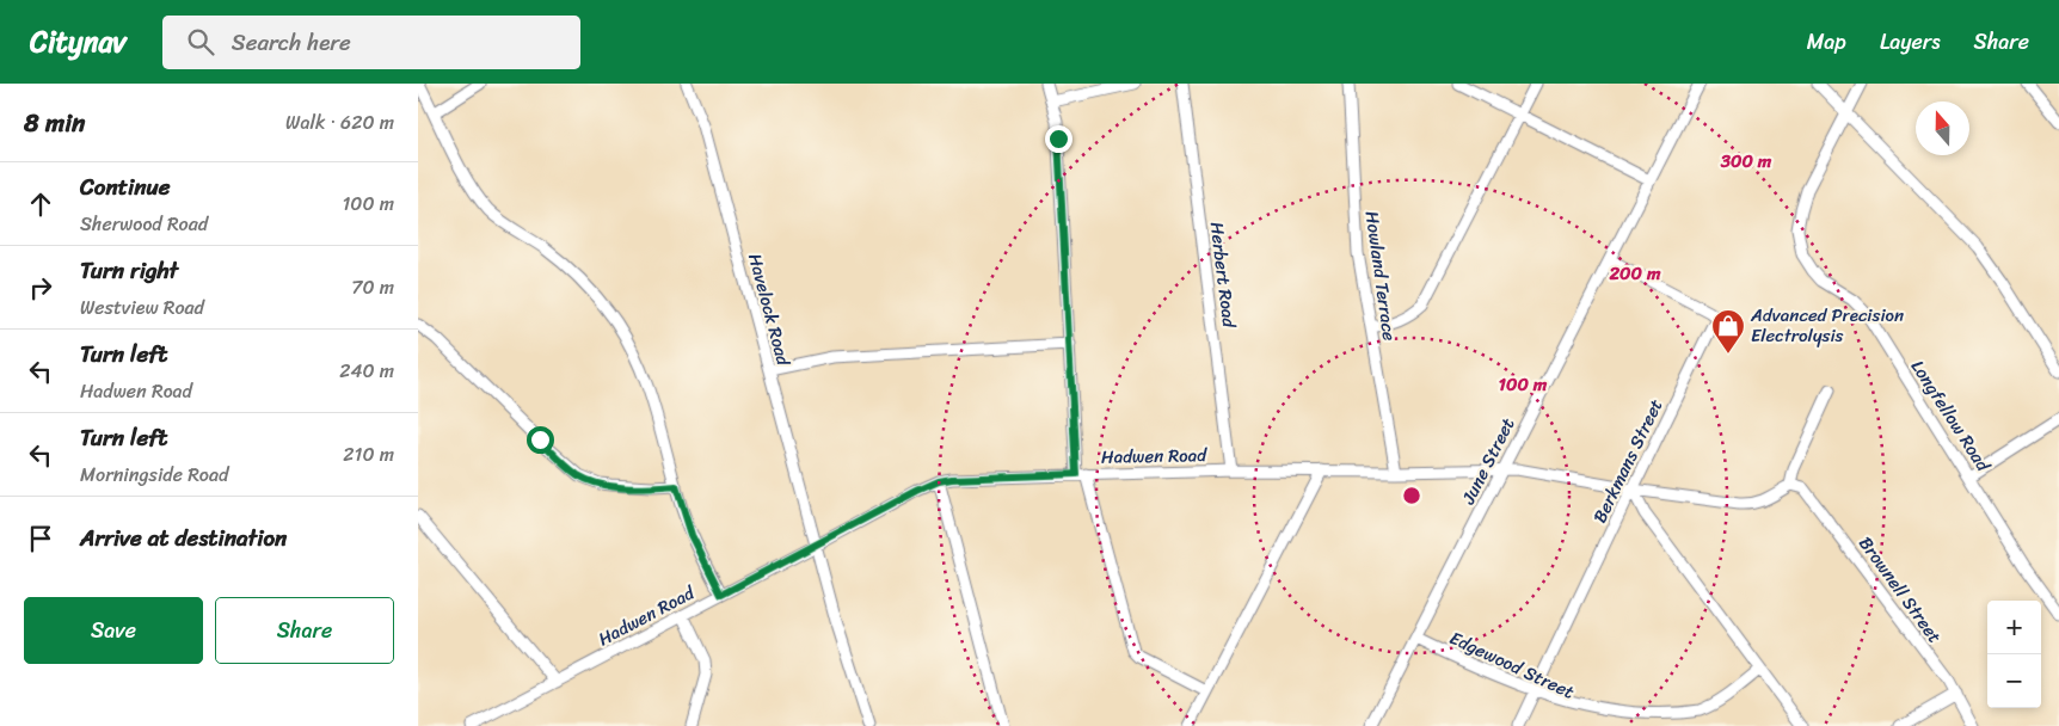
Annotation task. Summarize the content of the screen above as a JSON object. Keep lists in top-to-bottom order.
{
  "streets": {
    "street": [
      "Herbert Road",
      "Howland Terrace",
      "Havelock Road",
      "Longfellow Road",
      "Hadwen Road",
      "June Street",
      "Berkmans Street",
      "Brownell Street",
      "Edgewood Street"
    ]
  },
  "crossings": [
    ["Herbert Road", "Hadwen Road"],
    ["Howland Terrace", "Hadwen Road"],
    ["Havelock Road", "Hadwen Road"],
    ["Hadwen Road", "June Street"],
    ["June Street", "Berkmans Street"],
    ["June Street", "Edgewood Street"],
    ["Berkmans Street", "Edgewood Street"]
  ],
  "places": {
    "shop": ["Advanced Precision Electrolysis"]
  },
  "north": "top",
  "page": {
    "header": "Citynav",
    "search": "Search here",
    "nav": ["Map", "Layers", "Share"],
    "heading": ["8 min", "Walk · 620 m"],
    "list": [
      ["Continue", "Sherwood Road", "100 m"],
      ["Turn right", "Westview Road", "70 m"],
      ["Turn left", "Hadwen Road", "240 m"],
      ["Turn left", "Morningside Road", "210 m"],
      "Arrive at destination"
    ],
    "buttons": ["Save", "Share"],
    "map_buttons": ["+", "−"]
  },
  "rings": ["300 m", "200 m", "100 m"]
}
